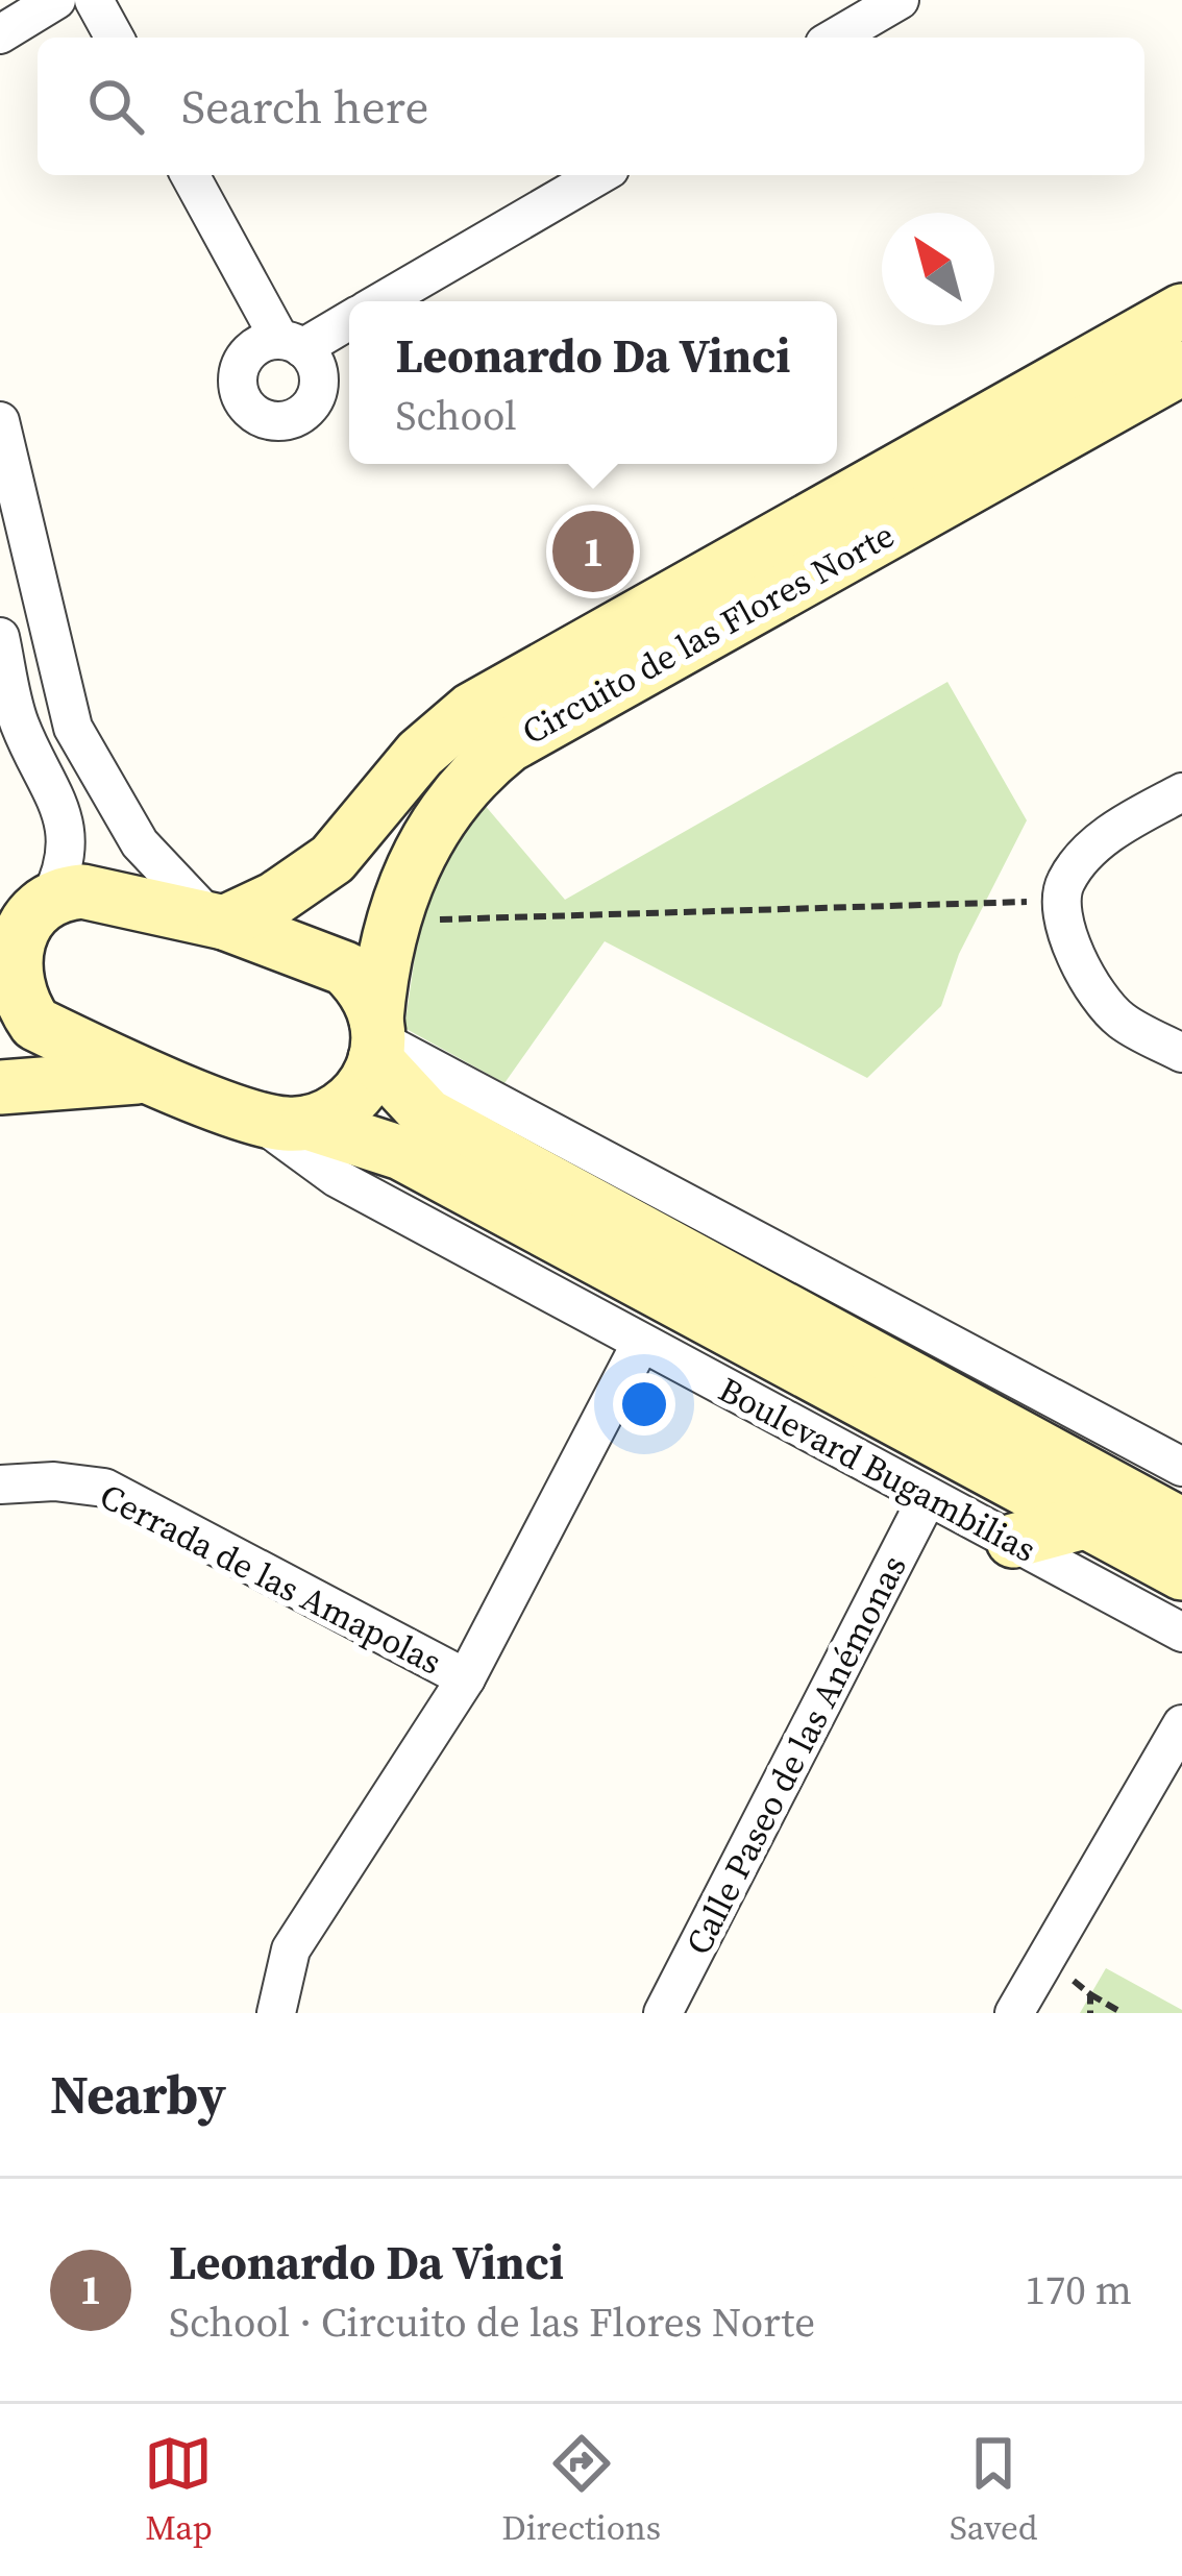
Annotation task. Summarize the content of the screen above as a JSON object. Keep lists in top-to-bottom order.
{
  "streets": {
    "street": [
      "Circuito de las Flores Norte",
      "Boulevard Bugambilias",
      "Cerrada de las Amapolas",
      "Calle Paseo de las Anémonas"
    ]
  },
  "crossings": [
    ["Boulevard Bugambilias", "Calle Paseo de las Anémonas"]
  ],
  "north": "top left",
  "page": {
    "search": "Search here",
    "popup": ["Leonardo Da Vinci", "School"],
    "pins": "1",
    "heading": "Nearby",
    "list": [
      {
        "mark": "1",
        "name": "Leonardo Da Vinci",
        "note": "School · Circuito de las Flores Norte",
        "value": "170 m"
      }
    ],
    "nav": ["Map", "Directions", "Saved"]
  }
}
